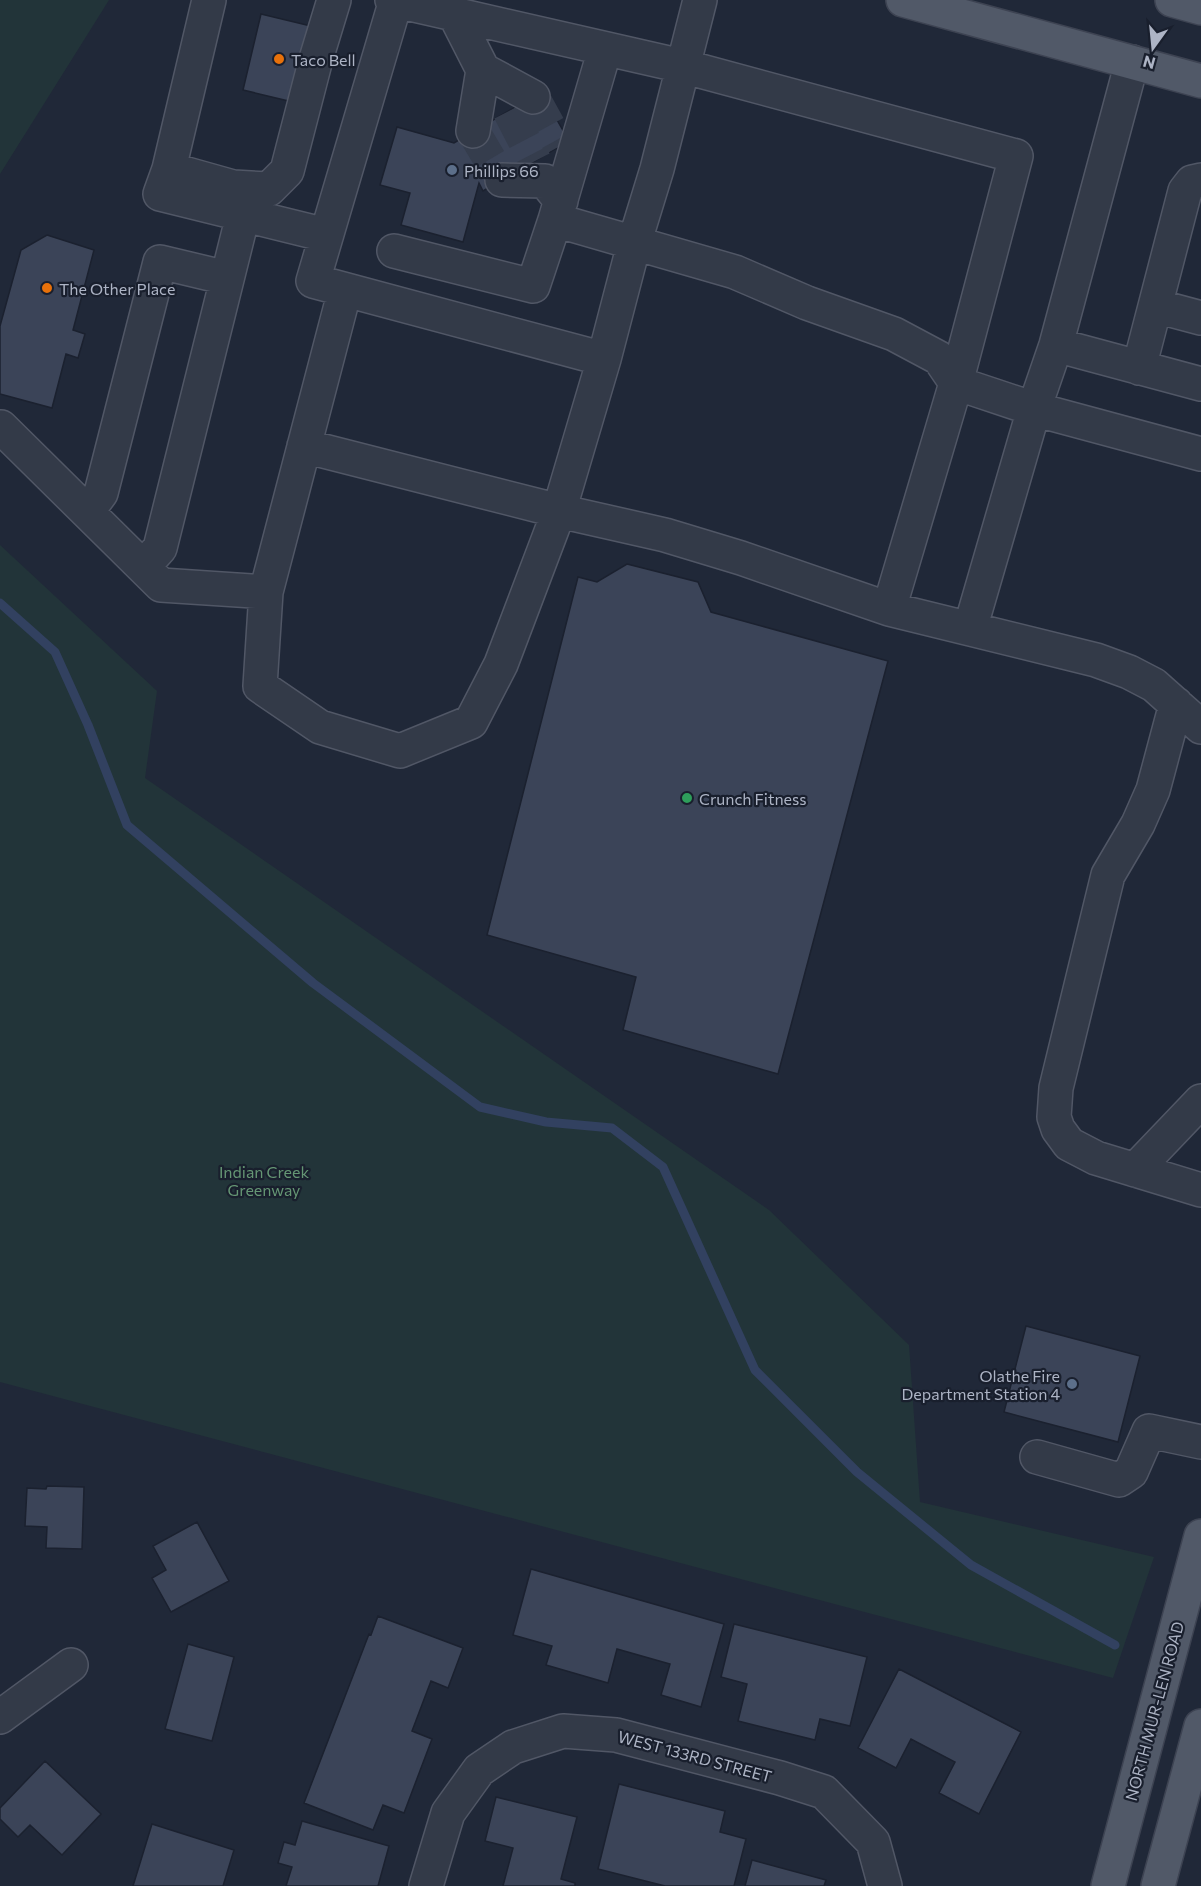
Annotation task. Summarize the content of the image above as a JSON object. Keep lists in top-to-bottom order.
{
  "streets": {
    "main road": ["NORTH MUR-LEN ROAD"],
    "street": ["WEST 133RD STREET"]
  },
  "parks": ["Indian Creek Greenway"],
  "places": [
    "Taco Bell",
    "Phillips 66",
    "The Other Place",
    "Crunch Fitness",
    "Olathe Fire Department Station 4"
  ],
  "north": "bottom"
}
